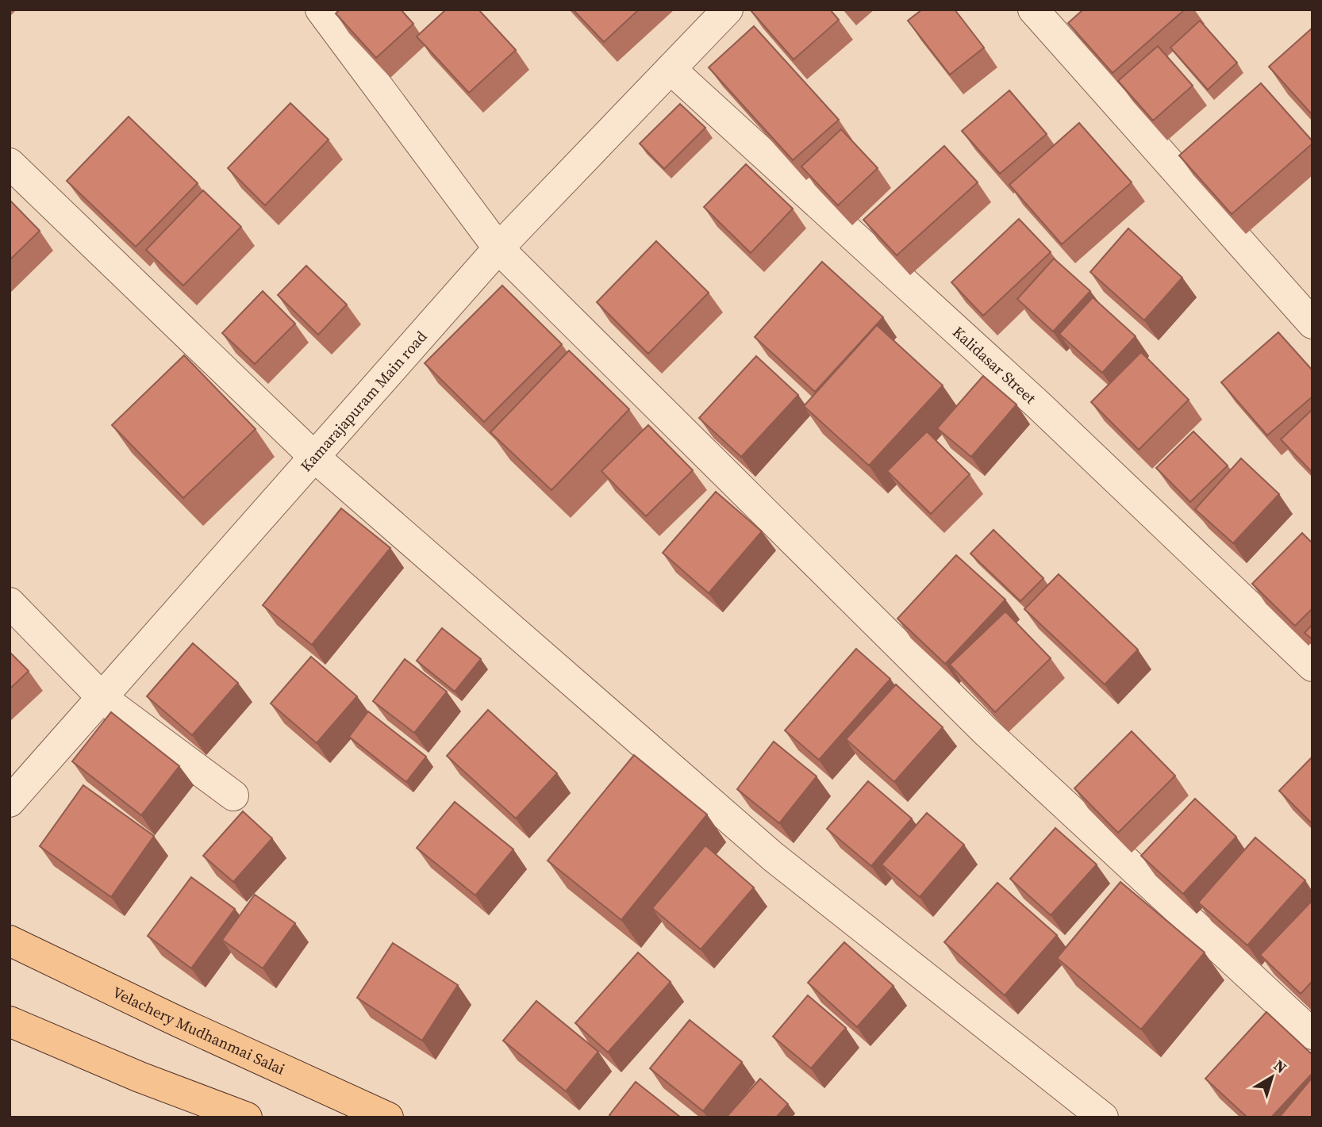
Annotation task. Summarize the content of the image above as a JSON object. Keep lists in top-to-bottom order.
{
  "streets": {
    "main road": ["Velachery Mudhanmai Salai"],
    "street": ["Kalidasar Street", "Kamarajapuram Main road"]
  },
  "crossings": [
    ["Kalidasar Street", "Kamarajapuram Main road"]
  ],
  "north": "top right"
}
